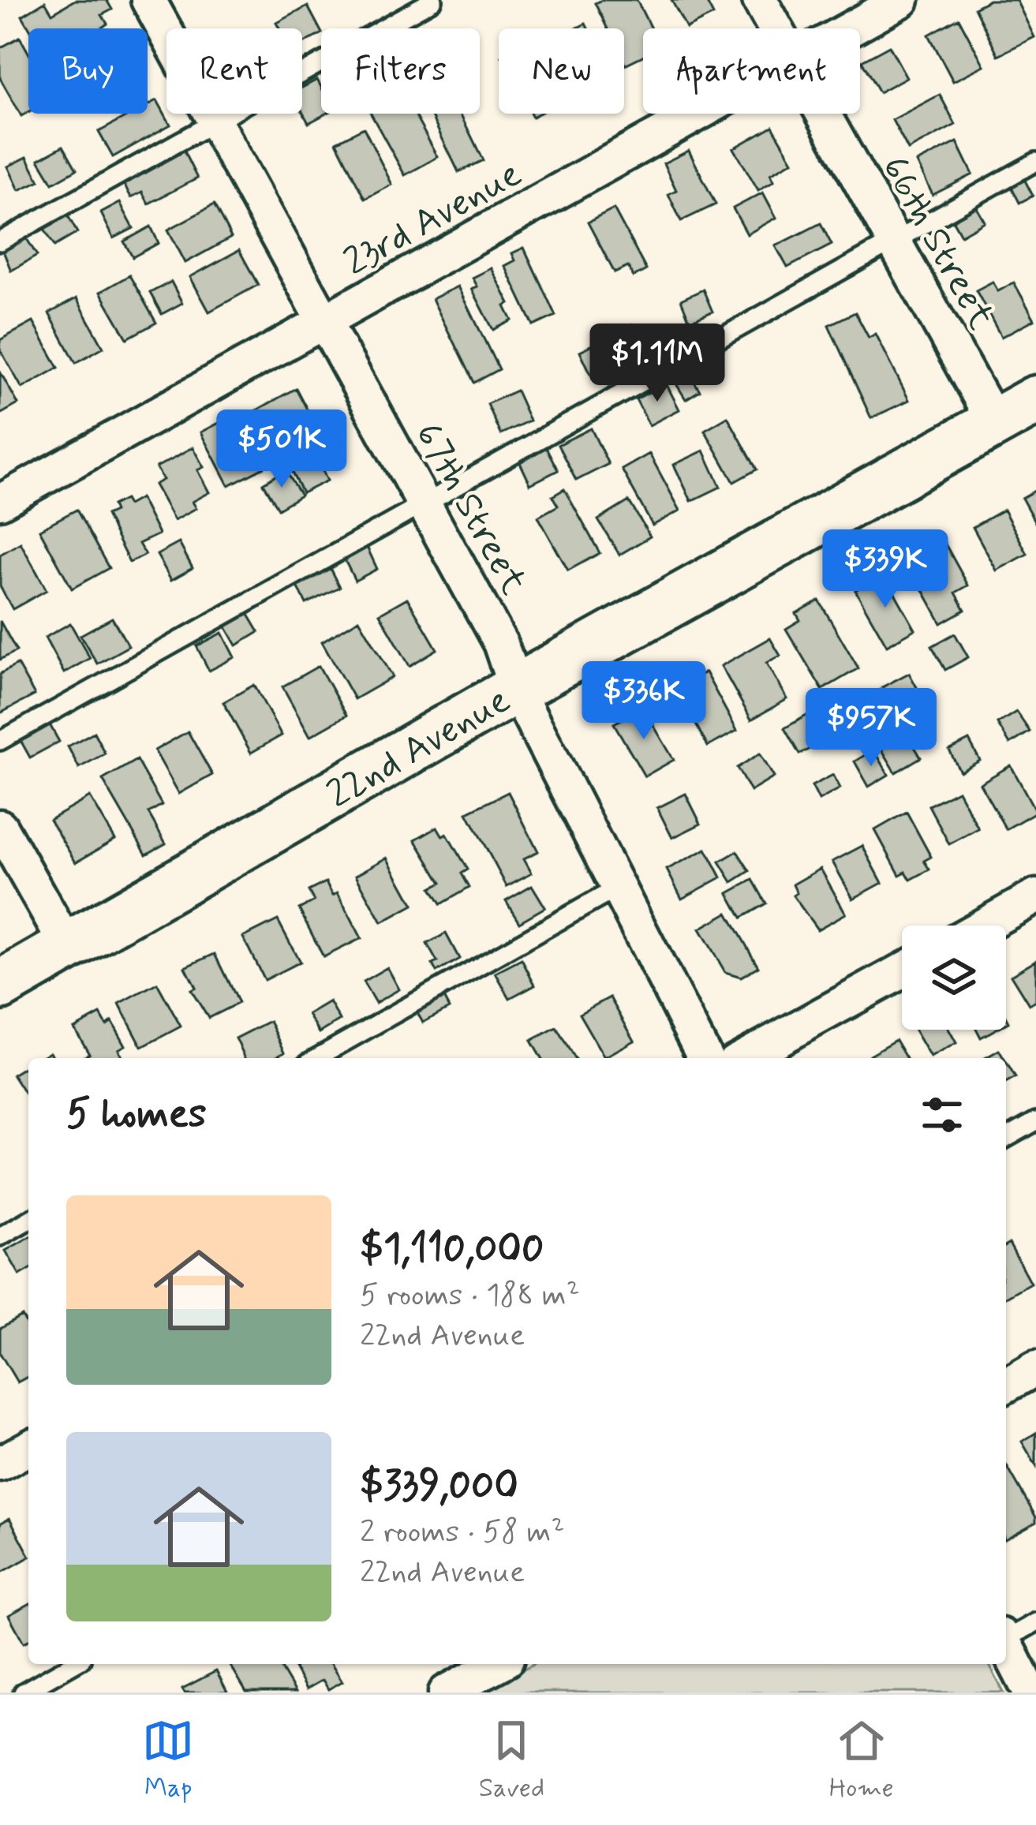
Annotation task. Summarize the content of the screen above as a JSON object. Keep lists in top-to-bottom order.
{
  "streets": {
    "street": [
      "23rd Avenue",
      "66th Street",
      "67th Street",
      "22nd Avenue"
    ]
  },
  "crossings": [
    ["23rd Avenue", "67th Street"],
    ["66th Street", "22nd Avenue"],
    ["67th Street", "22nd Avenue"]
  ],
  "page": {
    "chip": [
      "Buy",
      "Rent",
      "Filters",
      "New",
      "Apartment"
    ],
    "price": [
      "$1.11M",
      "$501K",
      "$339K",
      "$336K",
      "$957K"
    ],
    "heading": "5 homes",
    "list": [
      {
        "name": "$1,110,000",
        "note": "5 rooms · 188 m² · 22nd Avenue"
      },
      {
        "name": "$339,000",
        "note": "2 rooms · 58 m² · 22nd Avenue"
      }
    ],
    "tabs": ["Map", "Saved", "Home"]
  }
}
